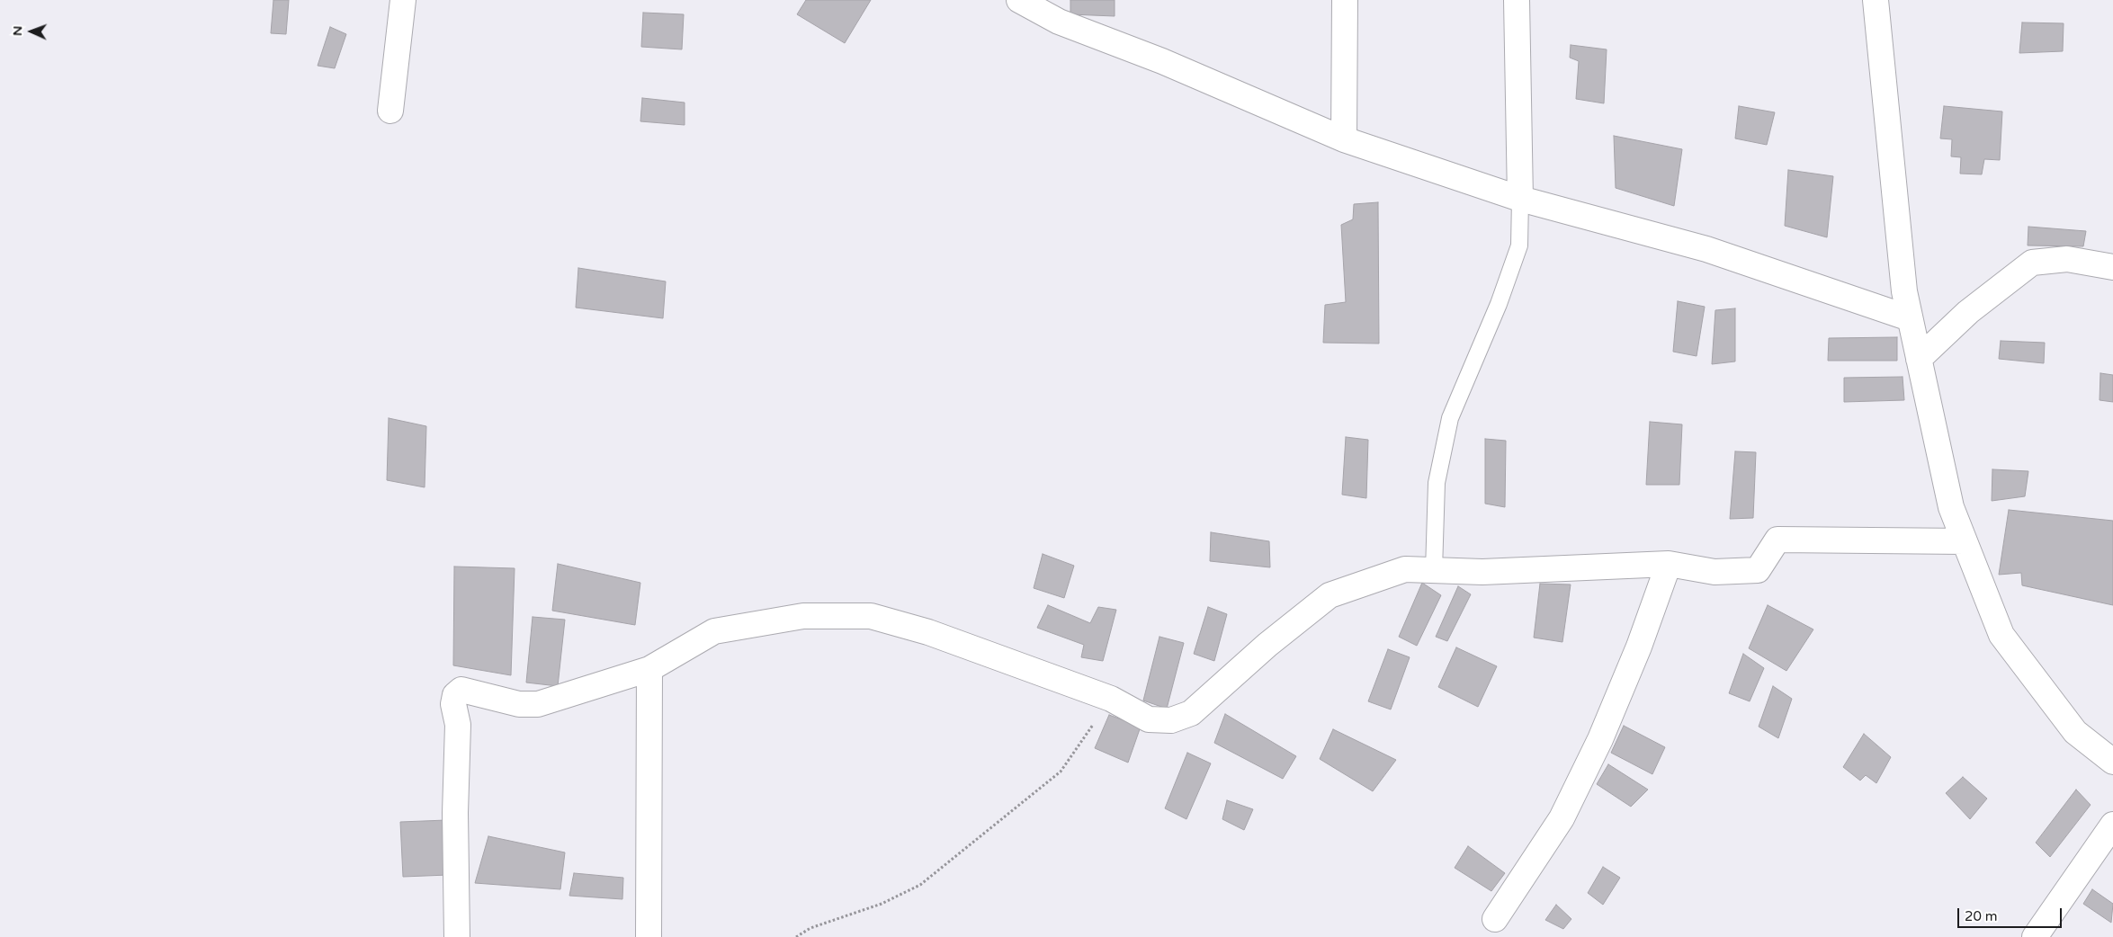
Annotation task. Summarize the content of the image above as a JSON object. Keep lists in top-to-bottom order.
{
  "scale_bar": "20 m",
  "north": "left"
}
